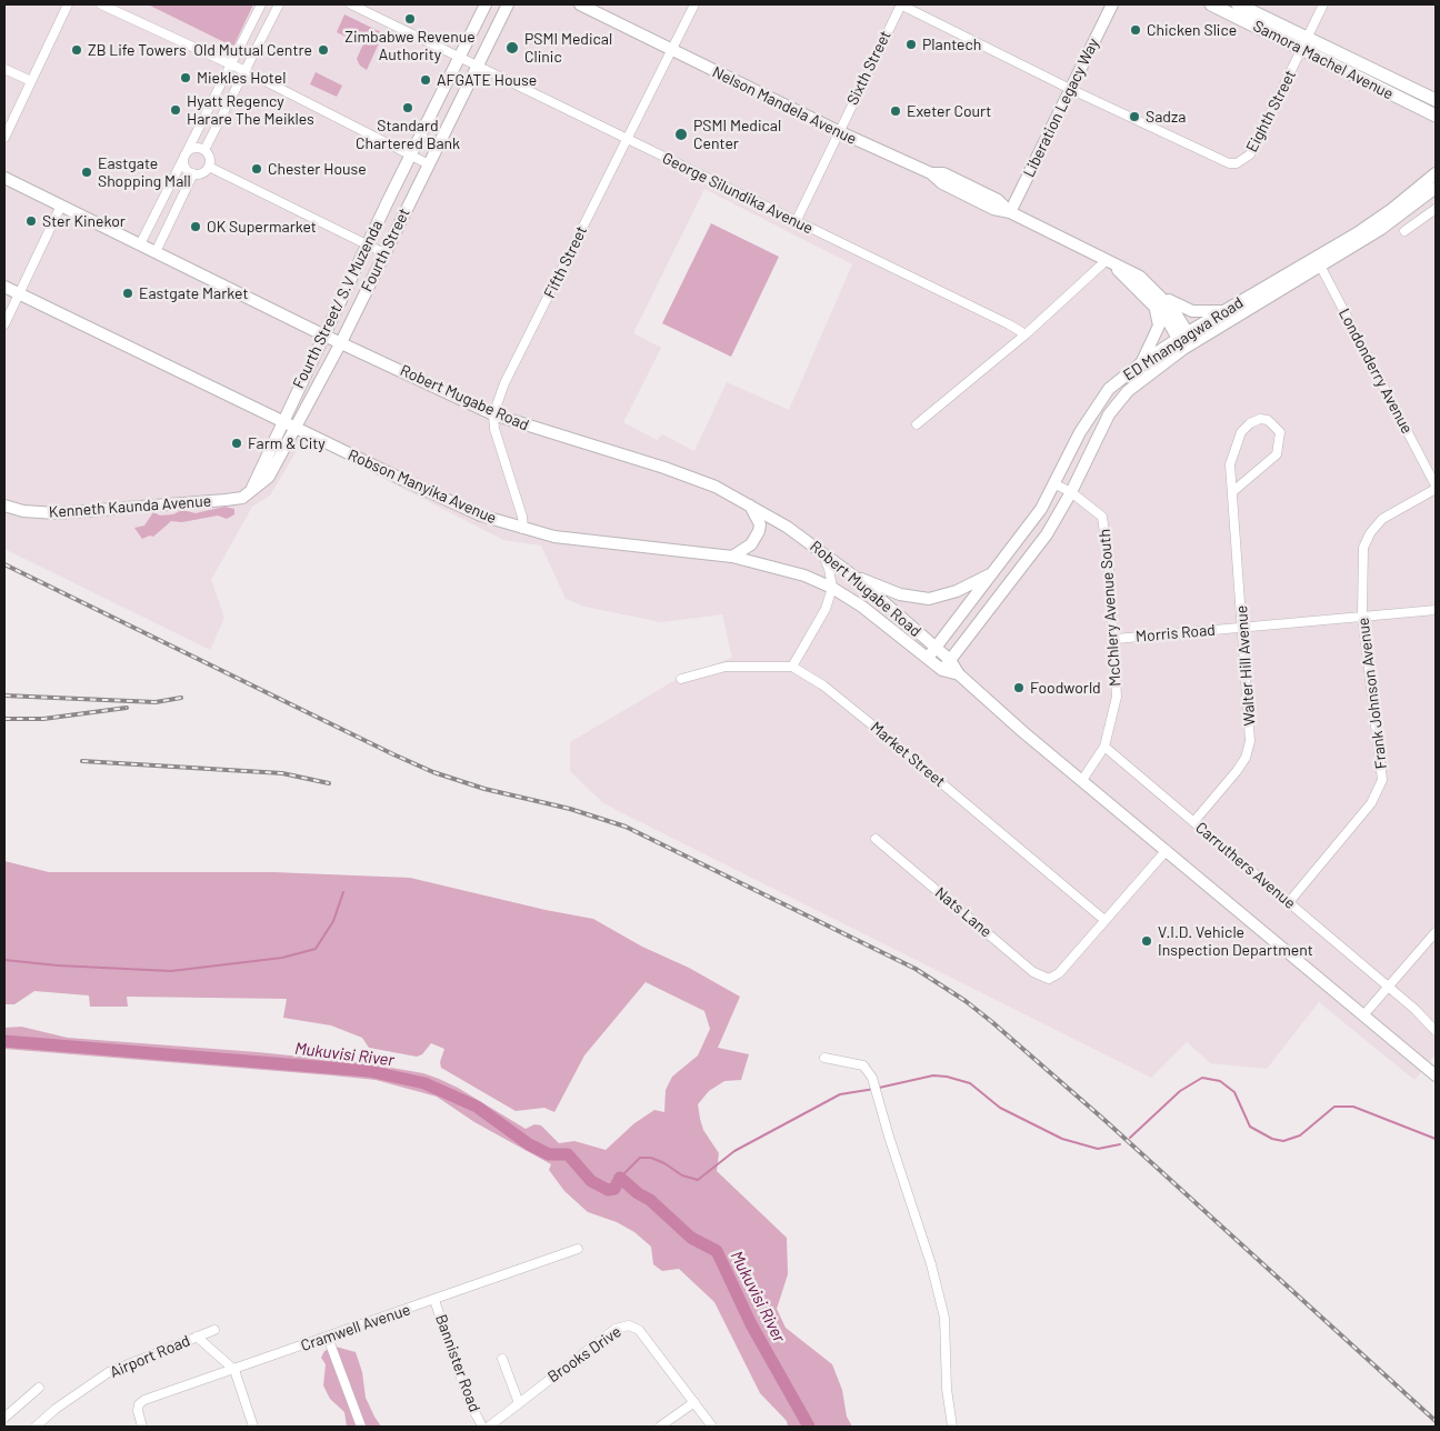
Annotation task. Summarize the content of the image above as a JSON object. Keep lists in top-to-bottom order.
{
  "streets": {
    "highway": ["Samora Machel Avenue"],
    "main road": [
      "Nelson Mandela Avenue",
      "Liberation Legacy Way",
      "Fourth Street",
      "Fourth Street/ S.V Muzenda",
      "ED Mnangagwa Road",
      "Robert Mugabe Road",
      "Robson Manyika Avenue",
      "Kenneth Kaunda Avenue"
    ],
    "street": [
      "Sixth Street",
      "Eighth Street",
      "George Silundika Avenue",
      "Fifth Street",
      "Londonderry Avenue",
      "McChlery Avenue South",
      "Morris Road",
      "Walter Hill Avenue",
      "Frank Johnson Avenue",
      "Market Street",
      "Carruthers Avenue",
      "Nats Lane",
      "Cramwell Avenue",
      "Brooks Drive",
      "Airport Road",
      "Bannister Road"
    ]
  },
  "crossings": [
    ["Samora Machel Avenue", "Eighth Street"],
    ["Sixth Street", "Nelson Mandela Avenue"],
    ["Sixth Street", "George Silundika Avenue"],
    ["Nelson Mandela Avenue", "Liberation Legacy Way"],
    ["Nelson Mandela Avenue", "Fifth Street"],
    ["Nelson Mandela Avenue", "ED Mnangagwa Road"],
    ["Liberation Legacy Way", "Eighth Street"],
    ["George Silundika Avenue", "Fourth Street"],
    ["George Silundika Avenue", "Fifth Street"],
    ["George Silundika Avenue", "Fourth Street/ S.V Muzenda"],
    ["Fourth Street", "Fourth Street/ S.V Muzenda"],
    ["Fourth Street", "Robert Mugabe Road"],
    ["Fourth Street", "Robson Manyika Avenue"],
    ["Fourth Street", "Kenneth Kaunda Avenue"],
    ["Fifth Street", "Robert Mugabe Road"],
    ["Fourth Street/ S.V Muzenda", "Robert Mugabe Road"],
    ["Fourth Street/ S.V Muzenda", "Robson Manyika Avenue"],
    ["Fourth Street/ S.V Muzenda", "Kenneth Kaunda Avenue"],
    ["ED Mnangagwa Road", "Londonderry Avenue"],
    ["ED Mnangagwa Road", "Robert Mugabe Road"],
    ["ED Mnangagwa Road", "Robson Manyika Avenue"],
    ["ED Mnangagwa Road", "McChlery Avenue South"],
    ["Londonderry Avenue", "Frank Johnson Avenue"],
    ["Robert Mugabe Road", "Robson Manyika Avenue"],
    ["Robert Mugabe Road", "McChlery Avenue South"],
    ["McChlery Avenue South", "Morris Road"],
    ["McChlery Avenue South", "Carruthers Avenue"],
    ["Morris Road", "Walter Hill Avenue"],
    ["Morris Road", "Frank Johnson Avenue"],
    ["Walter Hill Avenue", "Carruthers Avenue"],
    ["Frank Johnson Avenue", "Carruthers Avenue"],
    ["Market Street", "Nats Lane"],
    ["Cramwell Avenue", "Bannister Road"]
  ],
  "water": ["Mukuvisi River"],
  "places": [
    "Zimbabwe Revenue Authority",
    "Chicken Slice",
    "Plantech",
    "PSMI Medical Clinic",
    "ZB Life Towers",
    "Old Mutual Centre",
    "Miekles Hotel",
    "AFGATE House",
    "Standard Chartered Bank",
    "Hyatt Regency Harare The Meikles",
    "Exeter Court",
    "Sadza",
    "PSMI Medical Center",
    "Chester House",
    "Eastgate Shopping Mall",
    "Ster Kinekor",
    "OK Supermarket",
    "Eastgate Market",
    "Farm & City",
    "Foodworld",
    "V.I.D. Vehicle Inspection Department"
  ]
}
